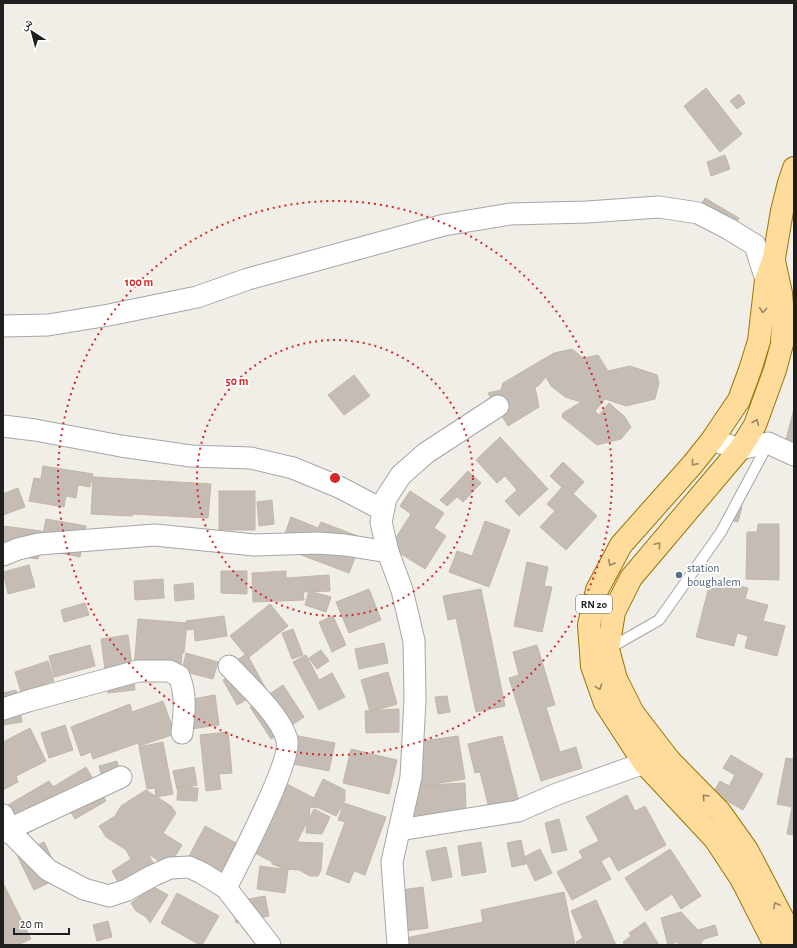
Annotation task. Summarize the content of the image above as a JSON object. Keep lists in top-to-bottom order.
{
  "streets": {
    "main road": ["RN 20"]
  },
  "places": ["station boughalem"],
  "scale_bar": "20 m",
  "north": "top left",
  "rings": ["100 m", "50 m"]
}
